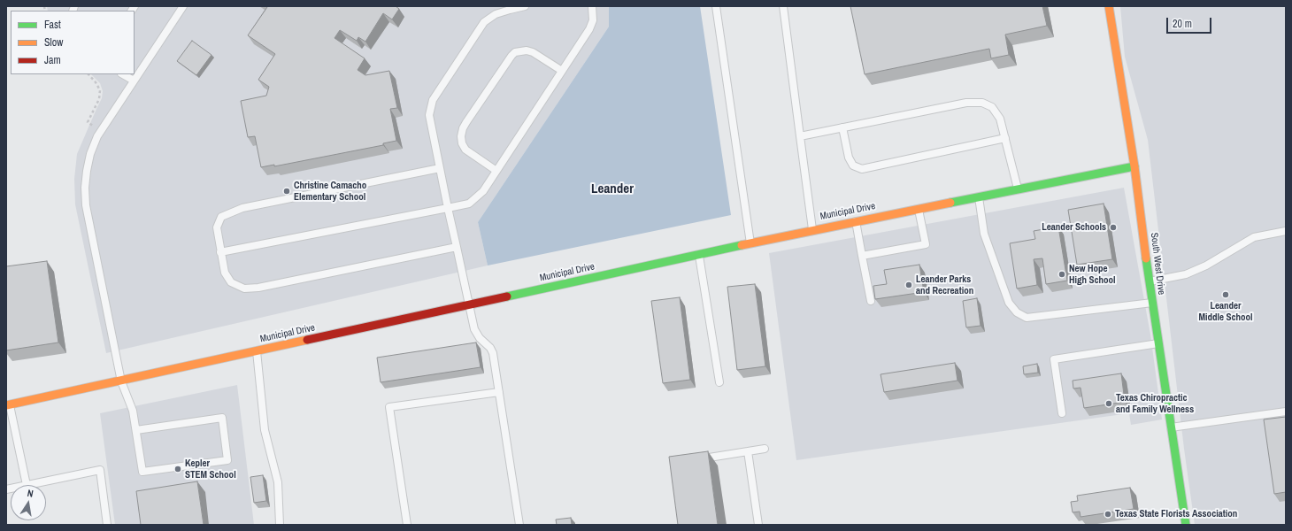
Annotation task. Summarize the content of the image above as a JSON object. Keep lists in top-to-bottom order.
{
  "streets": {
    "street": ["Municipal Drive", "South West Drive"]
  },
  "crossings": [
    ["Municipal Drive", "South West Drive"]
  ],
  "districts": ["Leander"],
  "places": [
    "Christine Camacho Elementary School",
    "Leander Schools",
    "New Hope High School",
    "Leander Parks and Recreation",
    "Leander Middle School",
    "Texas Chiropractic and Family Wellness",
    "Kepler STEM School",
    "Texas State Florists Association"
  ],
  "legend": ["Fast", "Slow", "Jam"],
  "scale_bar": "20 m",
  "north": "top"
}
